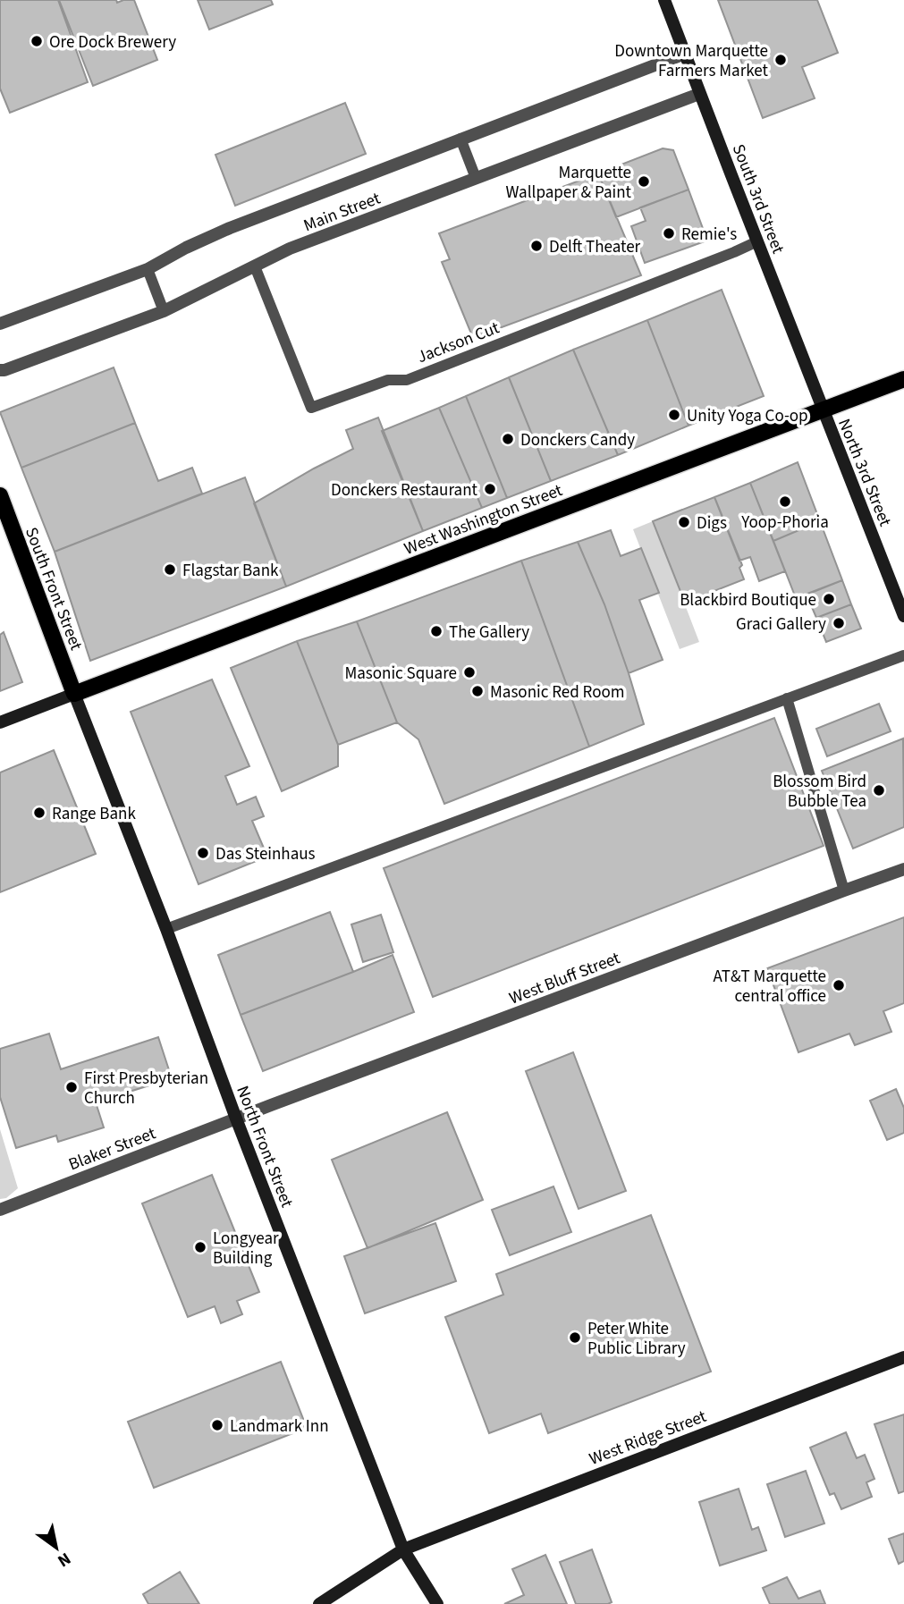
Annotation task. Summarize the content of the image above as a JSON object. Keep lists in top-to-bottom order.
{
  "streets": {
    "main road": ["West Washington Street", "South Front Street"],
    "street": [
      "South 3rd Street",
      "Main Street",
      "North 3rd Street",
      "West Bluff Street",
      "North Front Street",
      "Blaker Street",
      "West Ridge Street"
    ],
    "lane": ["Jackson Cut"]
  },
  "crossings": [
    ["South 3rd Street", "Main Street"],
    ["South 3rd Street", "Jackson Cut"],
    ["South 3rd Street", "North 3rd Street"],
    ["South 3rd Street", "West Washington Street"],
    ["Main Street", "Jackson Cut"],
    ["North 3rd Street", "West Washington Street"],
    ["West Washington Street", "South Front Street"],
    ["West Washington Street", "North Front Street"],
    ["South Front Street", "North Front Street"],
    ["West Bluff Street", "North Front Street"],
    ["West Bluff Street", "Blaker Street"],
    ["North Front Street", "Blaker Street"],
    ["North Front Street", "West Ridge Street"]
  ],
  "places": [
    "Ore Dock Brewery",
    "Downtown Marquette Farmers Market",
    "Marquette Wallpaper & Paint",
    "Remie's",
    "Delft Theater",
    "Unity Yoga Co-op",
    "Donckers Candy",
    "Donckers Restaurant",
    "Yoop-Phoria",
    "Digs",
    "Flagstar Bank",
    "Blackbird Boutique",
    "Graci Gallery",
    "The Gallery",
    "Masonic Square",
    "Masonic Red Room",
    "Blossom Bird Bubble Tea",
    "Range Bank",
    "Das Steinhaus",
    "AT&T Marquette central office",
    "First Presbyterian Church",
    "Longyear Building",
    "Peter White Public Library",
    "Landmark Inn"
  ],
  "north": "bottom right"
}
